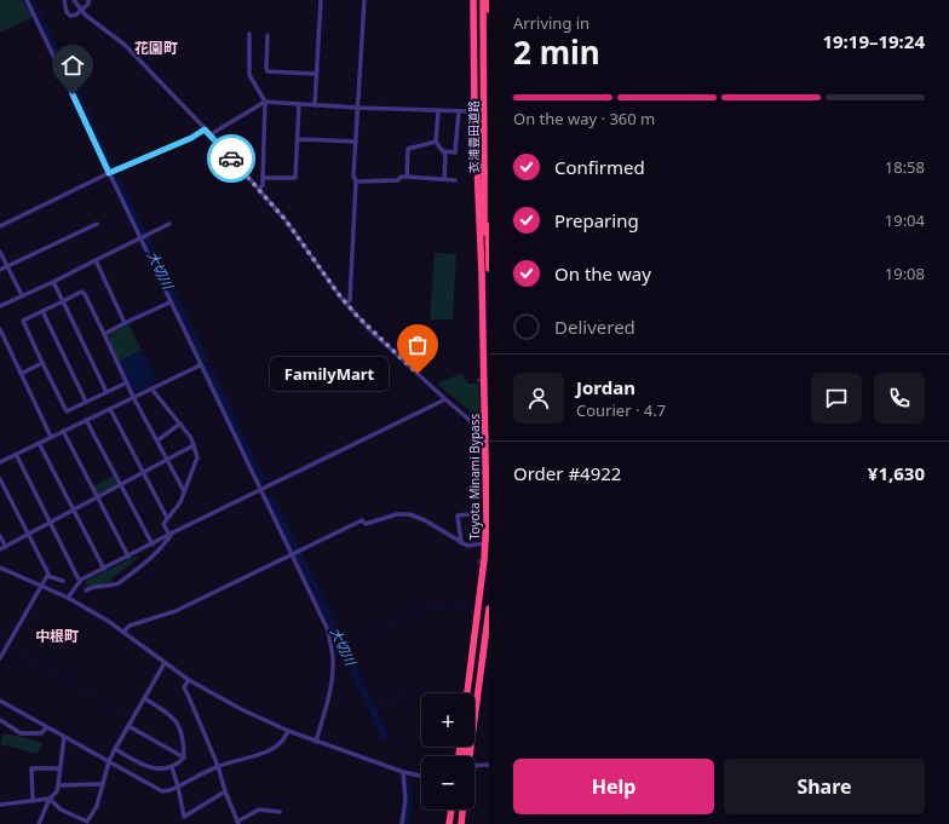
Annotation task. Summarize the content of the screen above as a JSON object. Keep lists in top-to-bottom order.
{
  "streets": {
    "highway": ["衣浦豊田道路", "Toyota Minami Bypass"]
  },
  "crossings": [
    ["衣浦豊田道路", "Toyota Minami Bypass"]
  ],
  "districts": ["花園町", "中根町"],
  "water": ["大切川"],
  "places": ["FamilyMart"],
  "page": {
    "heading": ["2 min", "Arriving in", "19:19–19:24"],
    "panel": [
      "Jordan",
      "Courier · 4.7",
      "Order #4922",
      "¥1,630"
    ],
    "bar": "On the way · 360 m",
    "list": [
      ["Confirmed", "18:58"],
      ["Preparing", "19:04"],
      ["On the way", "19:08"],
      "Delivered"
    ],
    "bubble": "FamilyMart",
    "map_buttons": ["+", "−"],
    "buttons": ["Help", "Share"]
  }
}
